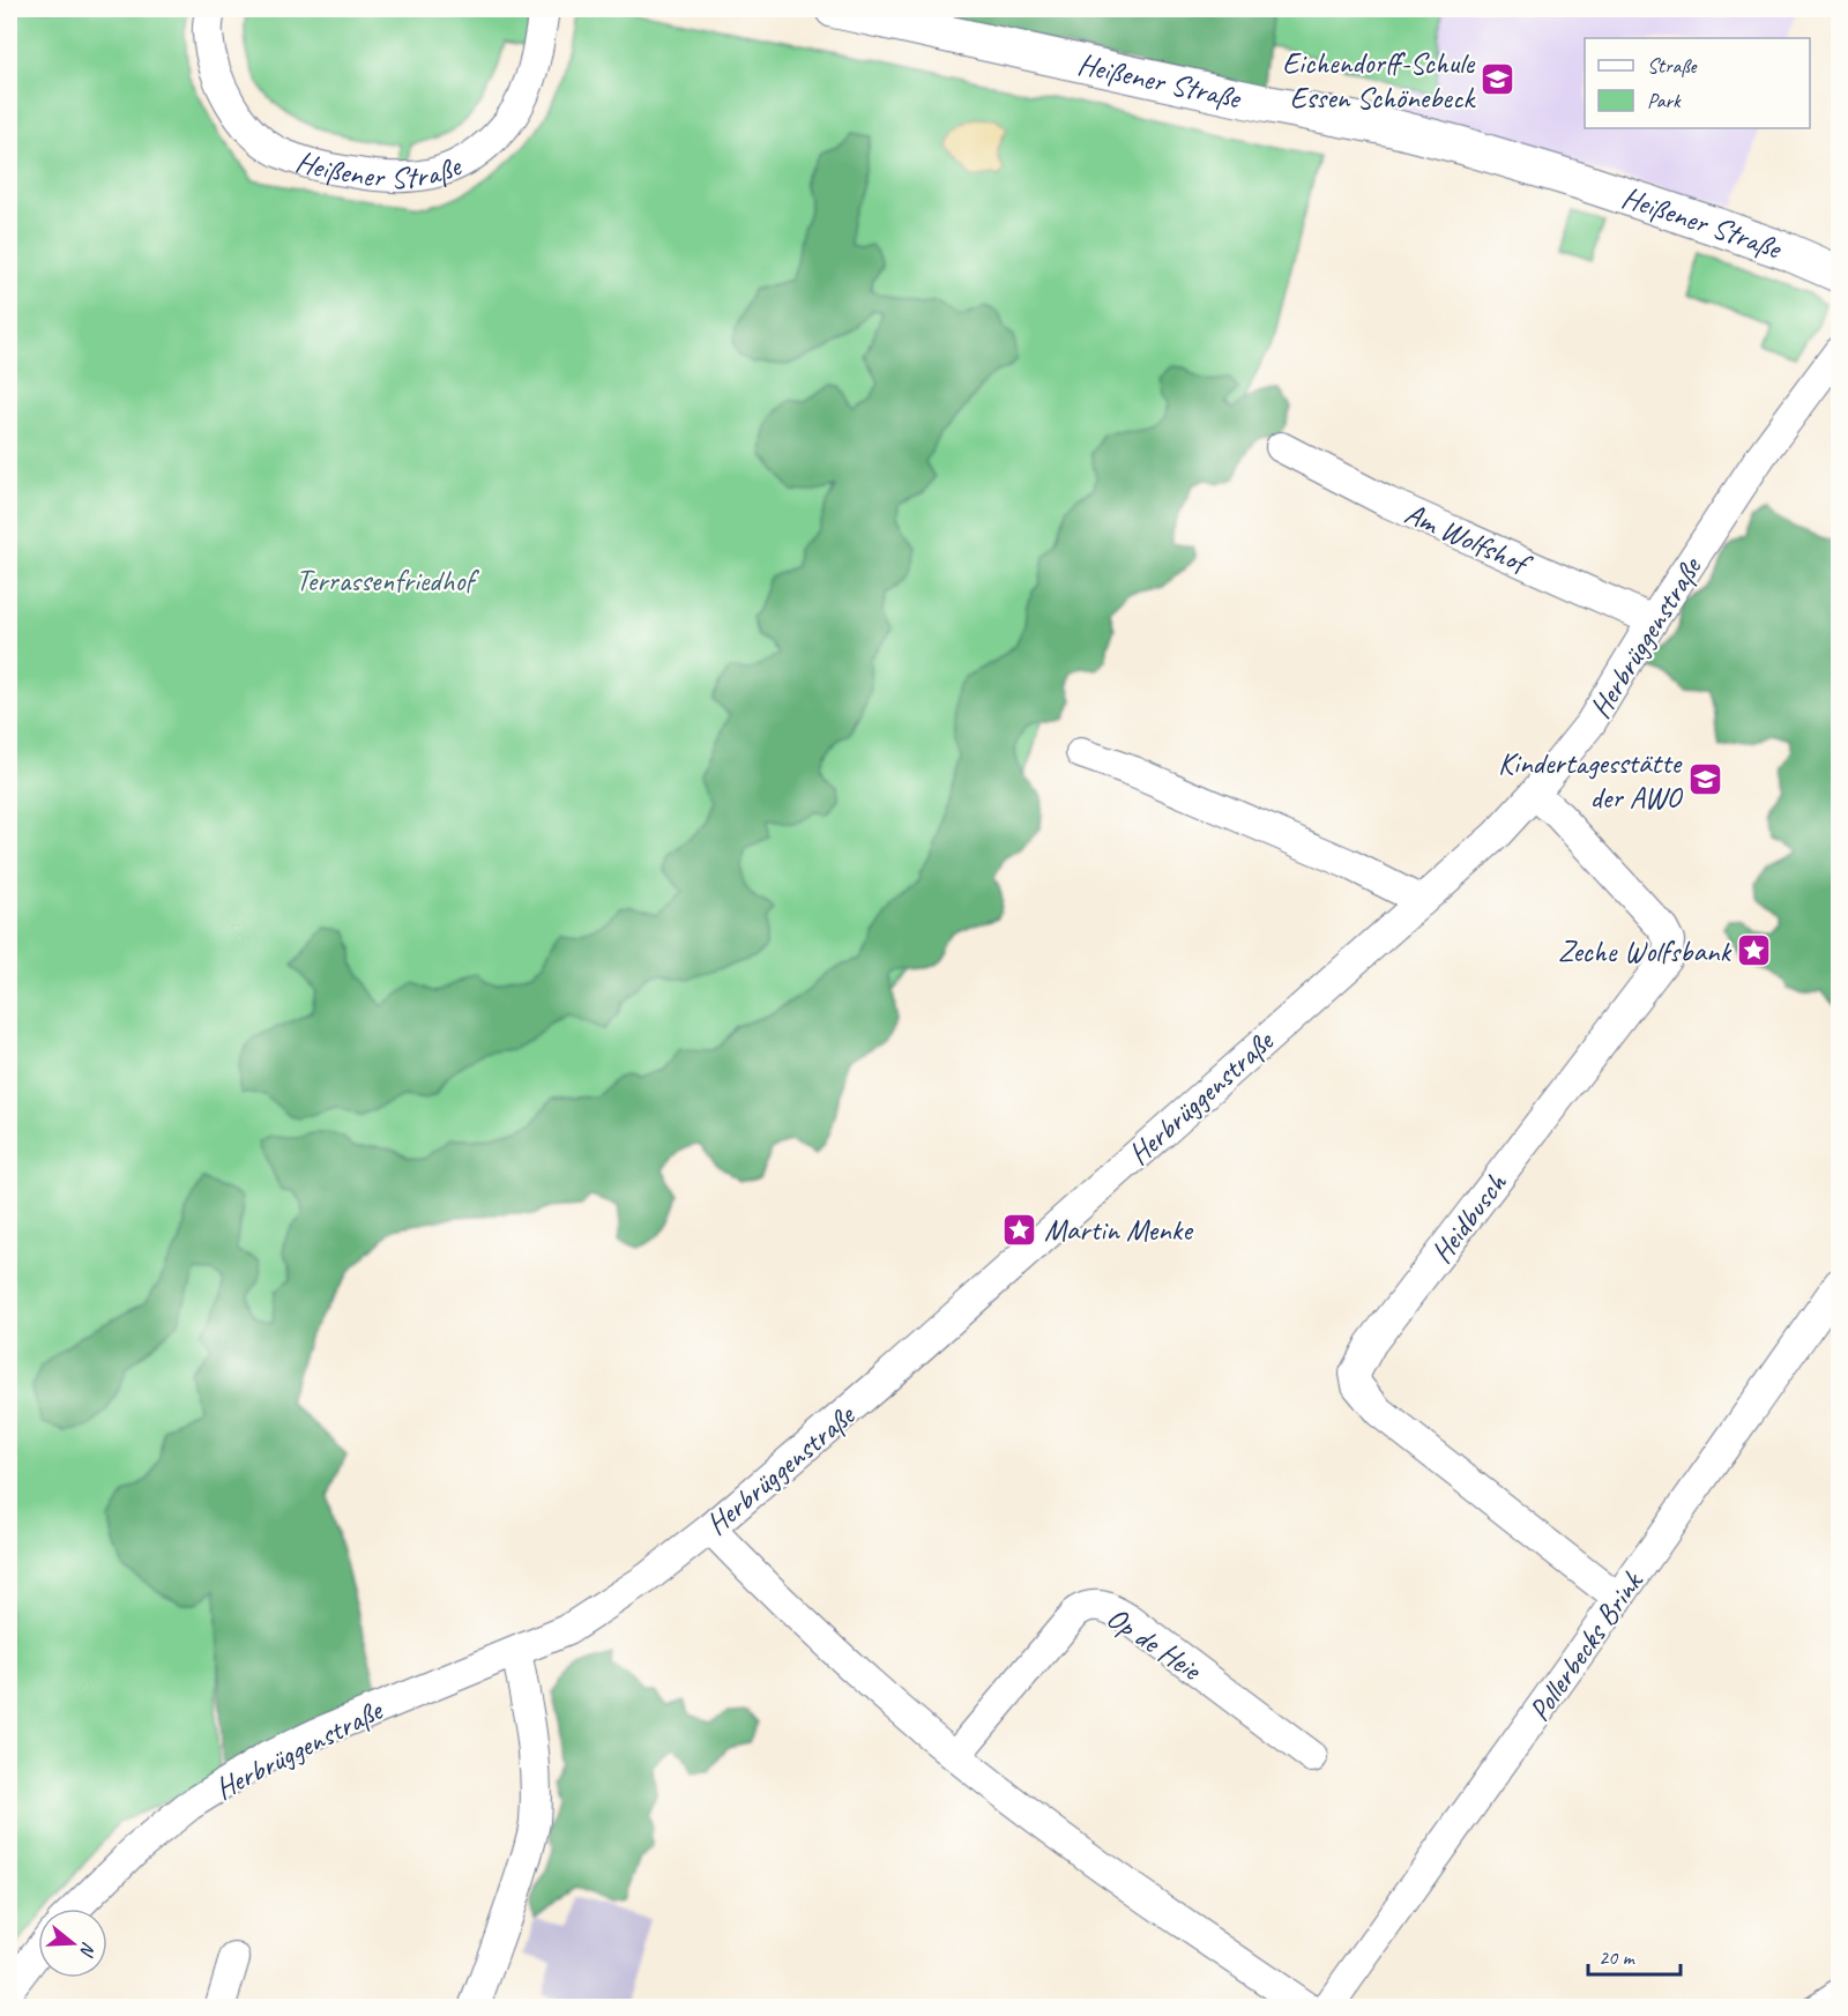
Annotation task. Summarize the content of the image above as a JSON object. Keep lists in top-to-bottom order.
{
  "streets": {
    "street": [
      "Heißener Straße",
      "Am Wolfshof",
      "Herbrüggenstraße",
      "Heidbusch",
      "Op de Heie",
      "Pollerbecks Brink"
    ]
  },
  "crossings": [
    ["Am Wolfshof", "Herbrüggenstraße"],
    ["Herbrüggenstraße", "Heidbusch"],
    ["Heidbusch", "Pollerbecks Brink"]
  ],
  "parks": ["Terrassenfriedhof"],
  "places": {
    "school or university": ["Eichendorff-Schule Essen Schönebeck", "Kindertagesstätte der AWO"],
    "place": ["Zeche Wolfsbank", "Martin Menke"]
  },
  "legend": ["Straße", "Park"],
  "scale_bar": "20 m",
  "north": "right"
}
